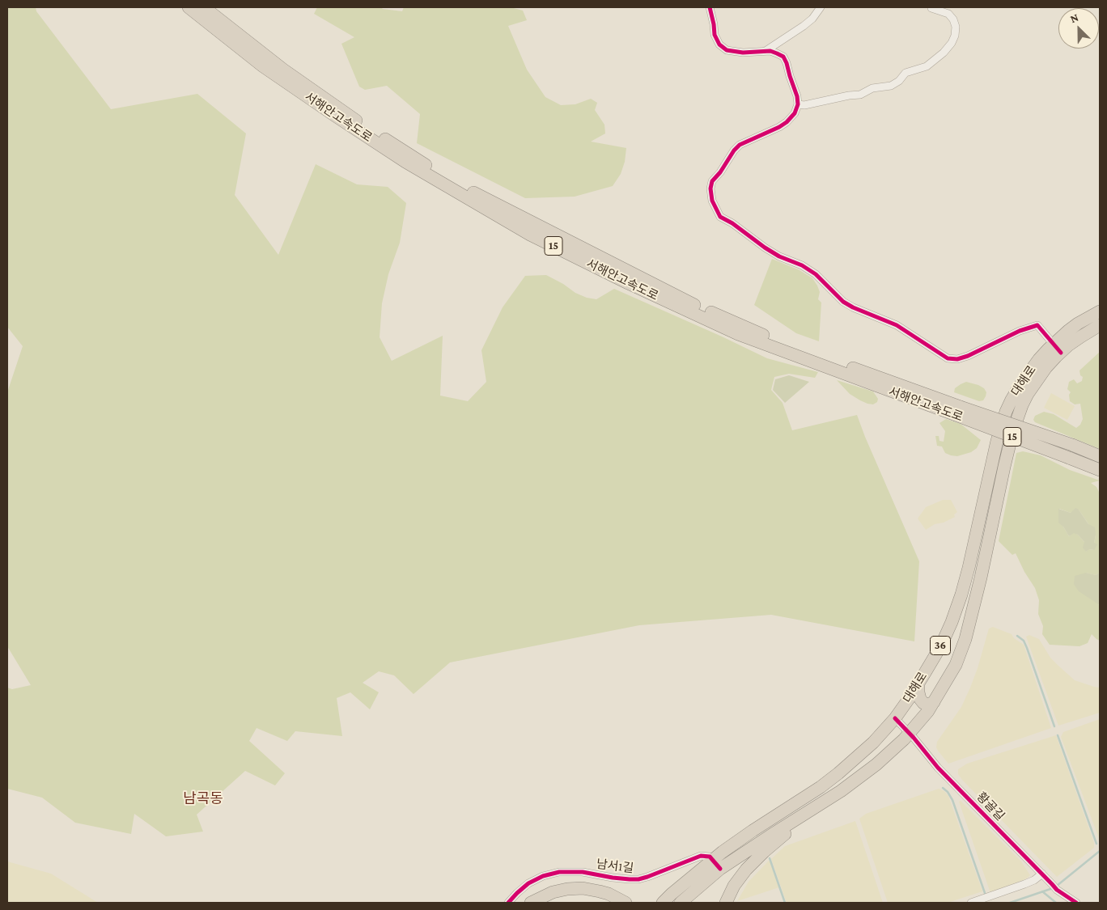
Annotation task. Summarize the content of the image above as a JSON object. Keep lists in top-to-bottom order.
{
  "streets": {
    "highway": [
      "서해안고속도로",
      "15",
      "대해로",
      "36"
    ],
    "street": ["황골길", "남서1길"]
  },
  "crossings": [
    ["대해로", "황골길"],
    ["대해로", "남서1길"]
  ],
  "districts": ["남곡동"],
  "north": "top left"
}
